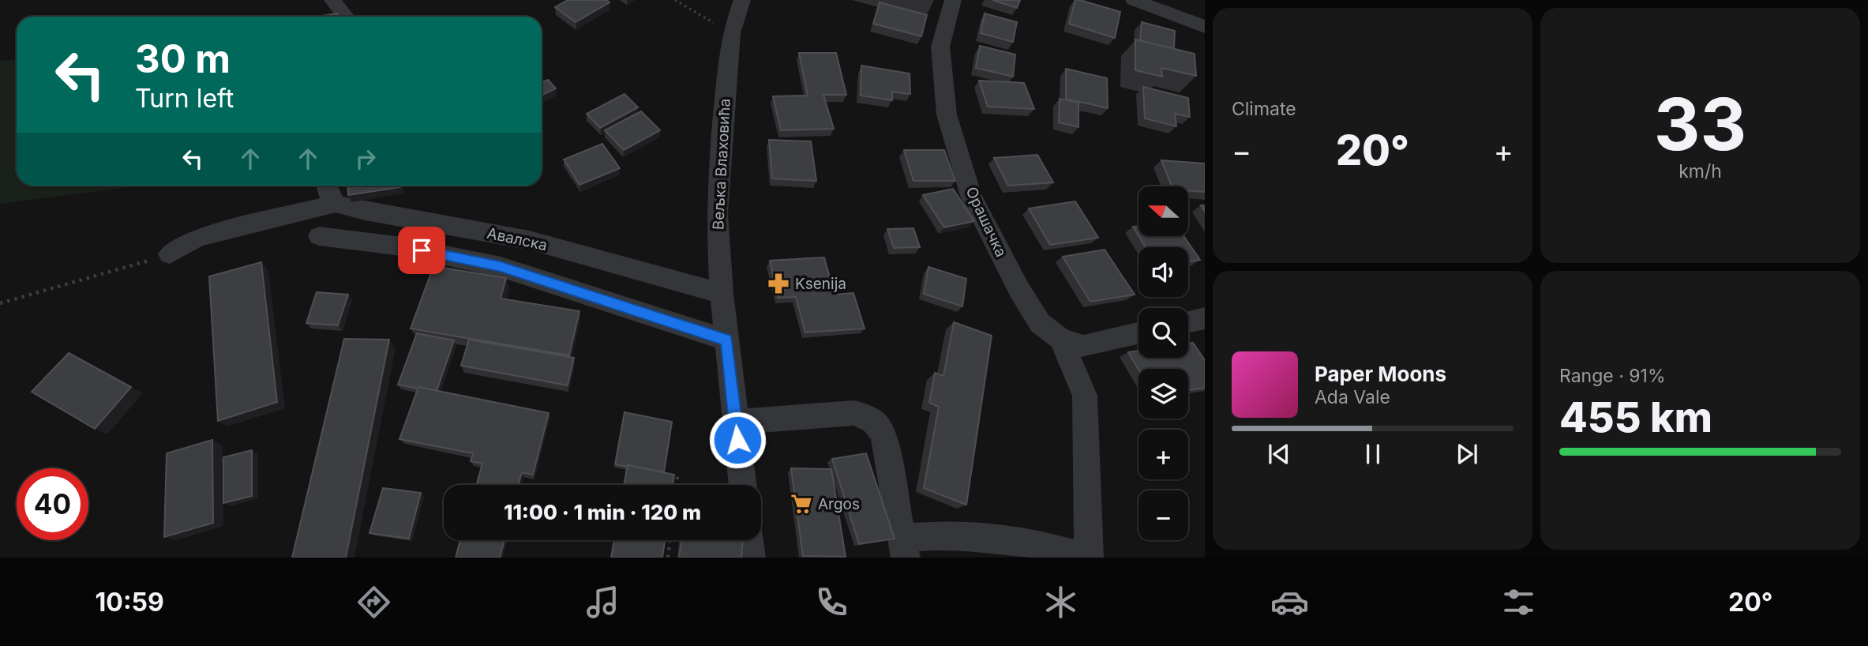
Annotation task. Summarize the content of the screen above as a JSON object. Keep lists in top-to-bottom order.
{
  "streets": {
    "street": ["Вељка Влаховића", "Орашачка", "Авалска"]
  },
  "crossings": [
    ["Вељка Влаховића", "Авалска"]
  ],
  "places": {
    "pharmacy": ["Ksenija"],
    "supermarket": ["Argos"]
  },
  "north": "left",
  "page": {
    "tile": [
      "Climate",
      ["33", "km/h"],
      ["Range · 91%", "455 km"]
    ],
    "turn": ["30 m", "Turn left"],
    "heat": ["−", "20°", "+"],
    "map_buttons": ["+", "−"],
    "song": ["Paper Moons", "Ada Vale"],
    "limit": "40",
    "trip": "11:00 · 1 min · 120 m",
    "tabs": ["10:59", "20°"]
  }
}
